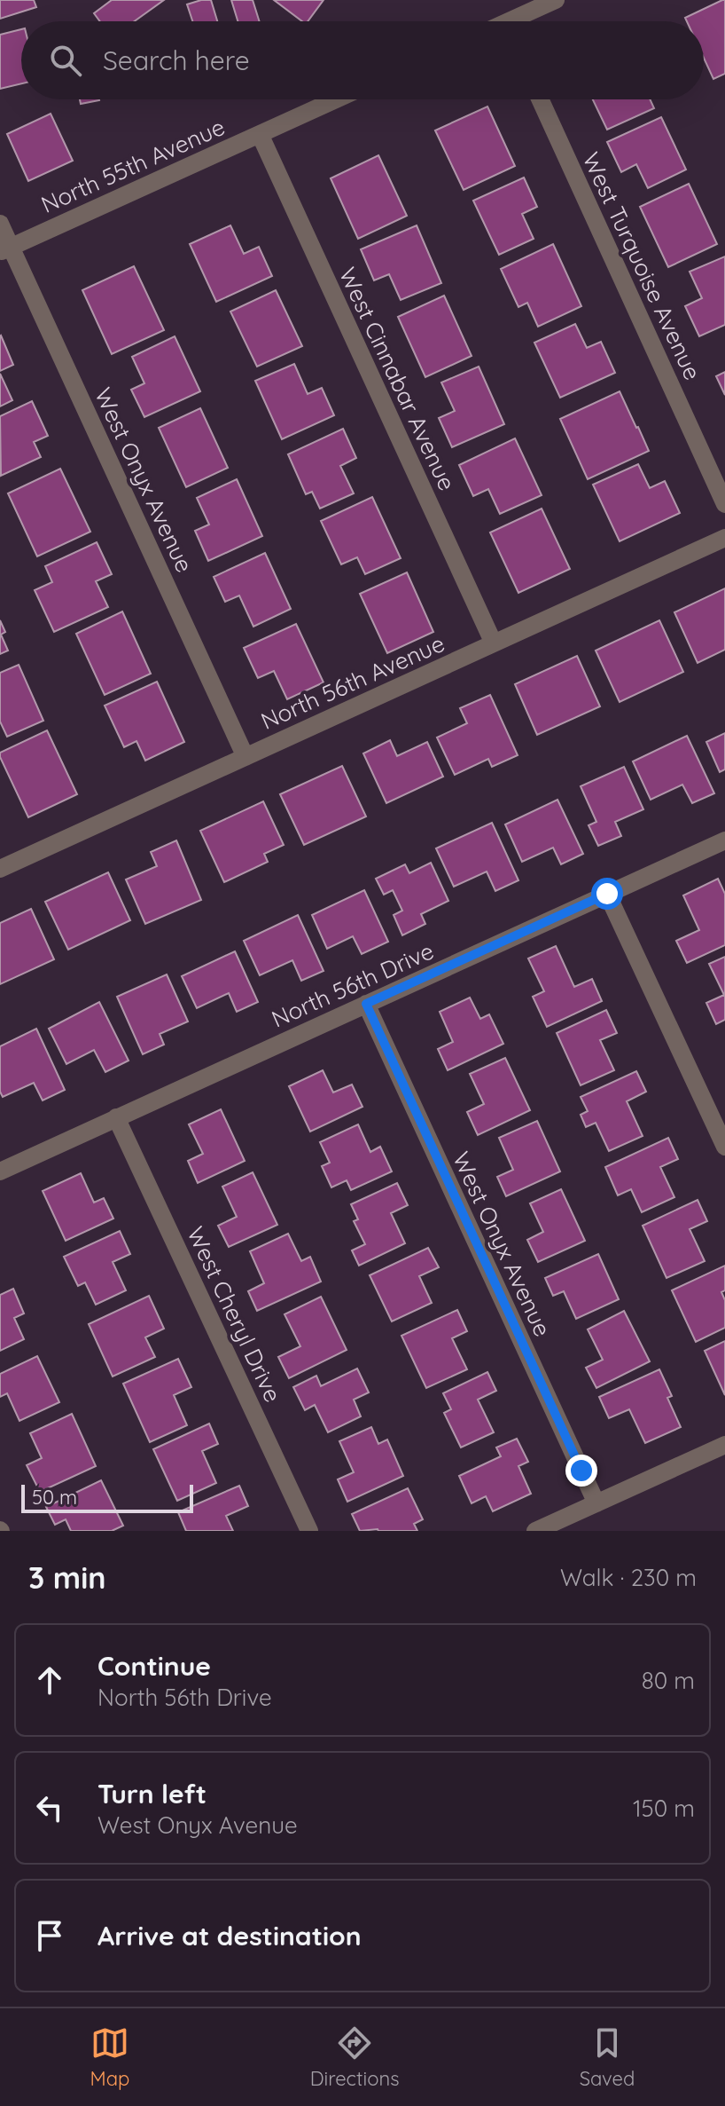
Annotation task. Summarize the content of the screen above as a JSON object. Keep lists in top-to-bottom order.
{
  "streets": {
    "street": [
      "North 55th Avenue",
      "West Turquoise Avenue",
      "West Cinnabar Avenue",
      "West Onyx Avenue",
      "North 56th Avenue",
      "North 56th Drive",
      "West Cheryl Drive"
    ]
  },
  "crossings": [
    ["North 55th Avenue", "West Cinnabar Avenue"],
    ["North 55th Avenue", "West Onyx Avenue"],
    ["West Cinnabar Avenue", "North 56th Avenue"],
    ["West Onyx Avenue", "North 56th Avenue"],
    ["West Onyx Avenue", "North 56th Drive"],
    ["North 56th Drive", "West Cheryl Drive"]
  ],
  "scale_bar": "50 m",
  "page": {
    "search": "Search here",
    "scale": "50 m",
    "heading": ["3 min", "Walk · 230 m"],
    "list": [
      ["Continue", "North 56th Drive", "80 m"],
      ["Turn left", "West Onyx Avenue", "150 m"],
      "Arrive at destination"
    ],
    "nav": ["Map", "Directions", "Saved"]
  }
}
